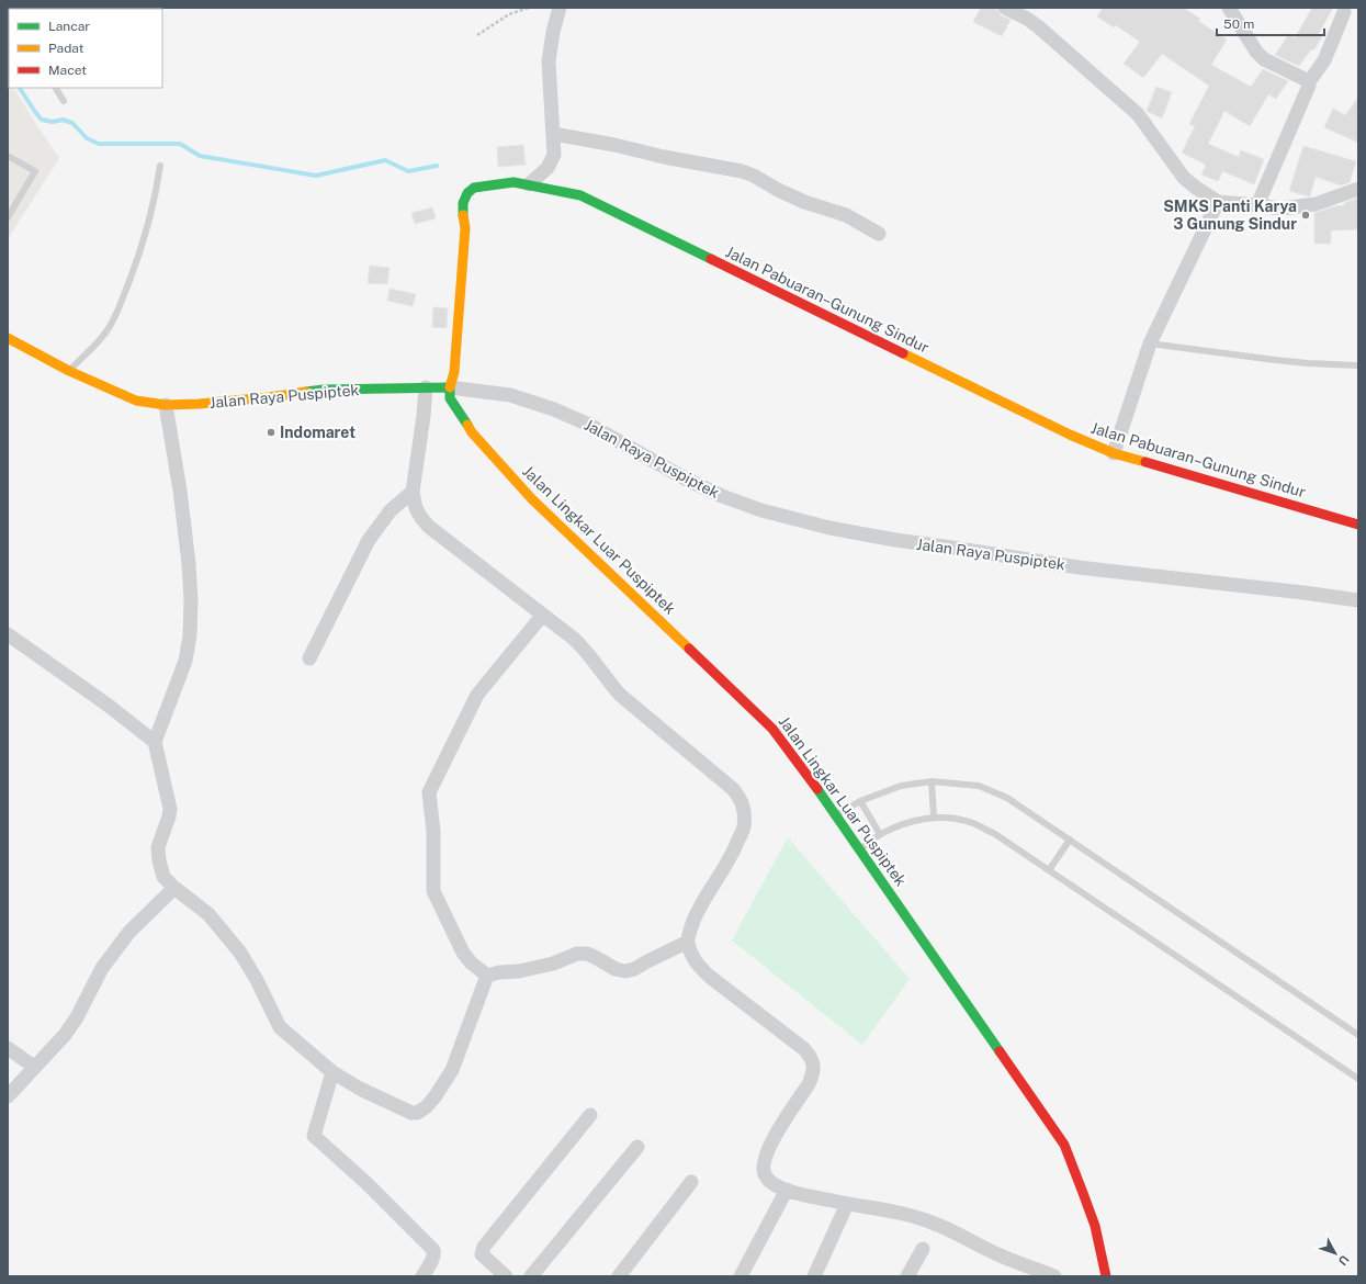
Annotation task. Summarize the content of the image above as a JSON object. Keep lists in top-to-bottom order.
{
  "streets": {
    "main road": ["Jalan Pabuaran–Gunung Sindur", "Jalan Raya Puspiptek", "Jalan Lingkar Luar Puspiptek"]
  },
  "crossings": [
    ["Jalan Pabuaran–Gunung Sindur", "Jalan Raya Puspiptek"],
    ["Jalan Pabuaran–Gunung Sindur", "Jalan Lingkar Luar Puspiptek"],
    ["Jalan Raya Puspiptek", "Jalan Lingkar Luar Puspiptek"]
  ],
  "places": ["SMKS Panti Karya 3 Gunung Sindur", "Indomaret"],
  "legend": ["Lancar", "Padat", "Macet"],
  "scale_bar": "50 m",
  "north": "bottom right"
}
